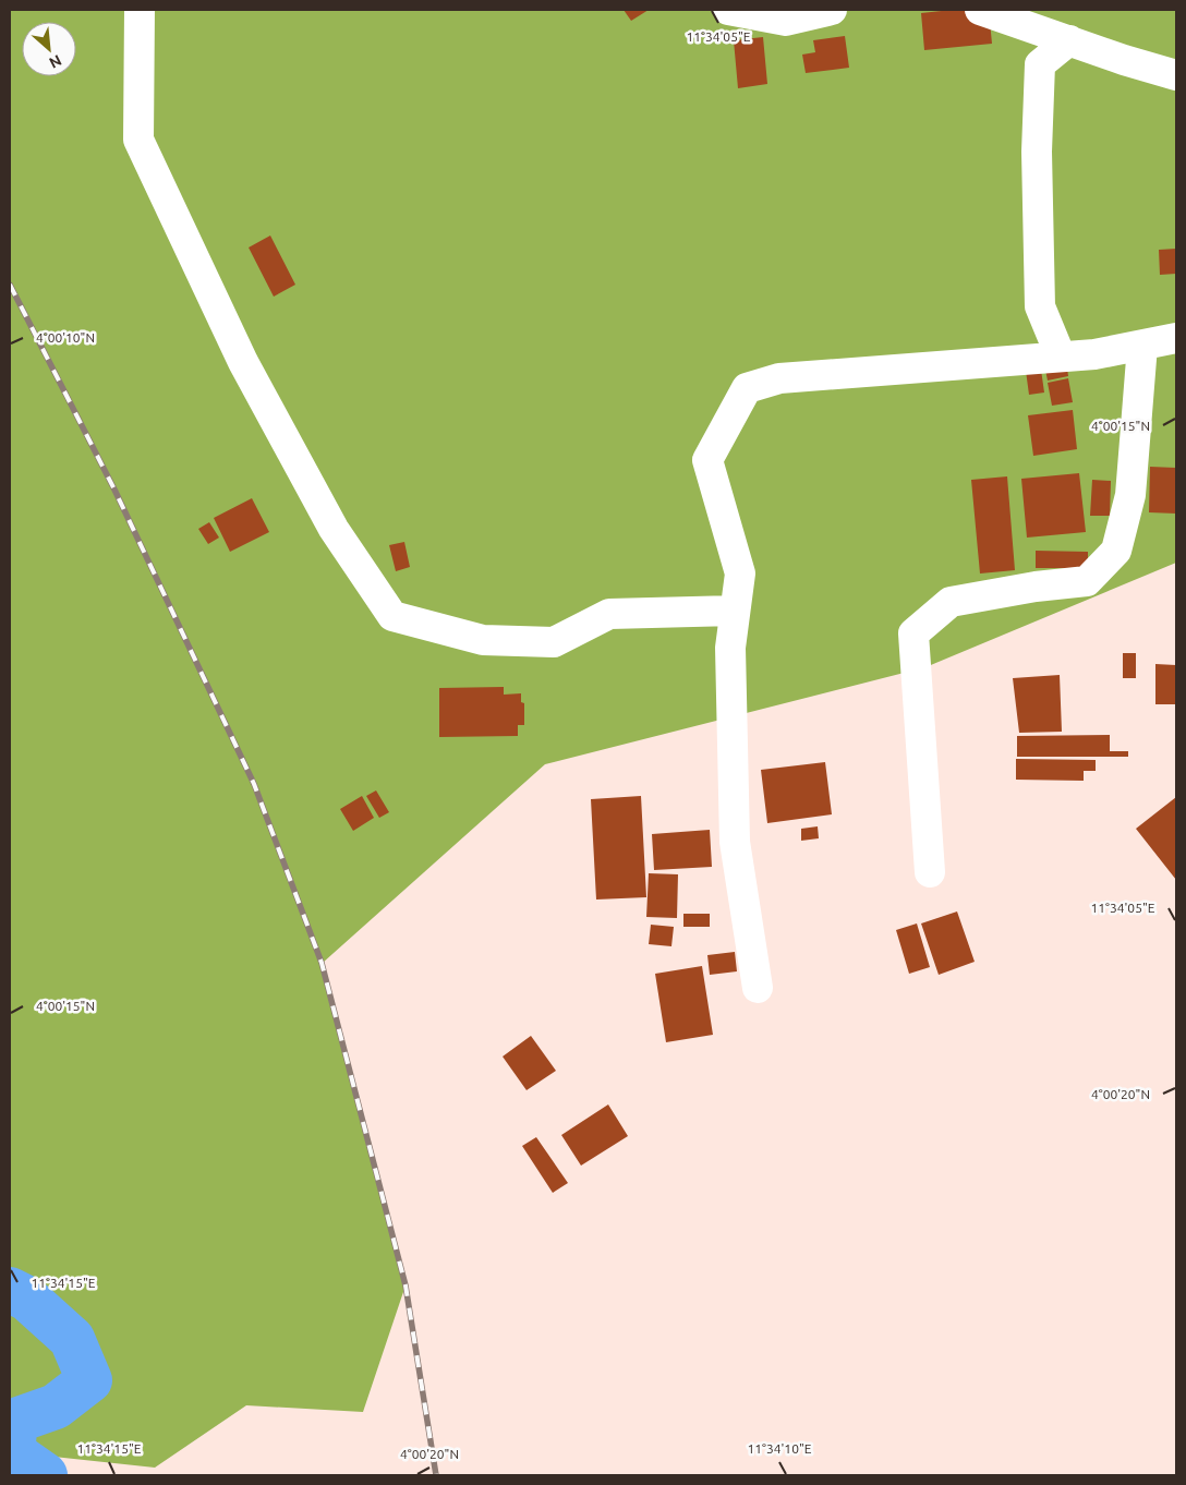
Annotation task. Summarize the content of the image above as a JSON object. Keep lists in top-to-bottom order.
{
  "north": "bottom right",
  "coordinates": [
    "11°34'05\"E",
    "4°00'10\"N",
    "4°00'15\"N",
    "4°00'20\"N",
    "11°34'15\"E",
    "11°34'10\"E"
  ]
}
